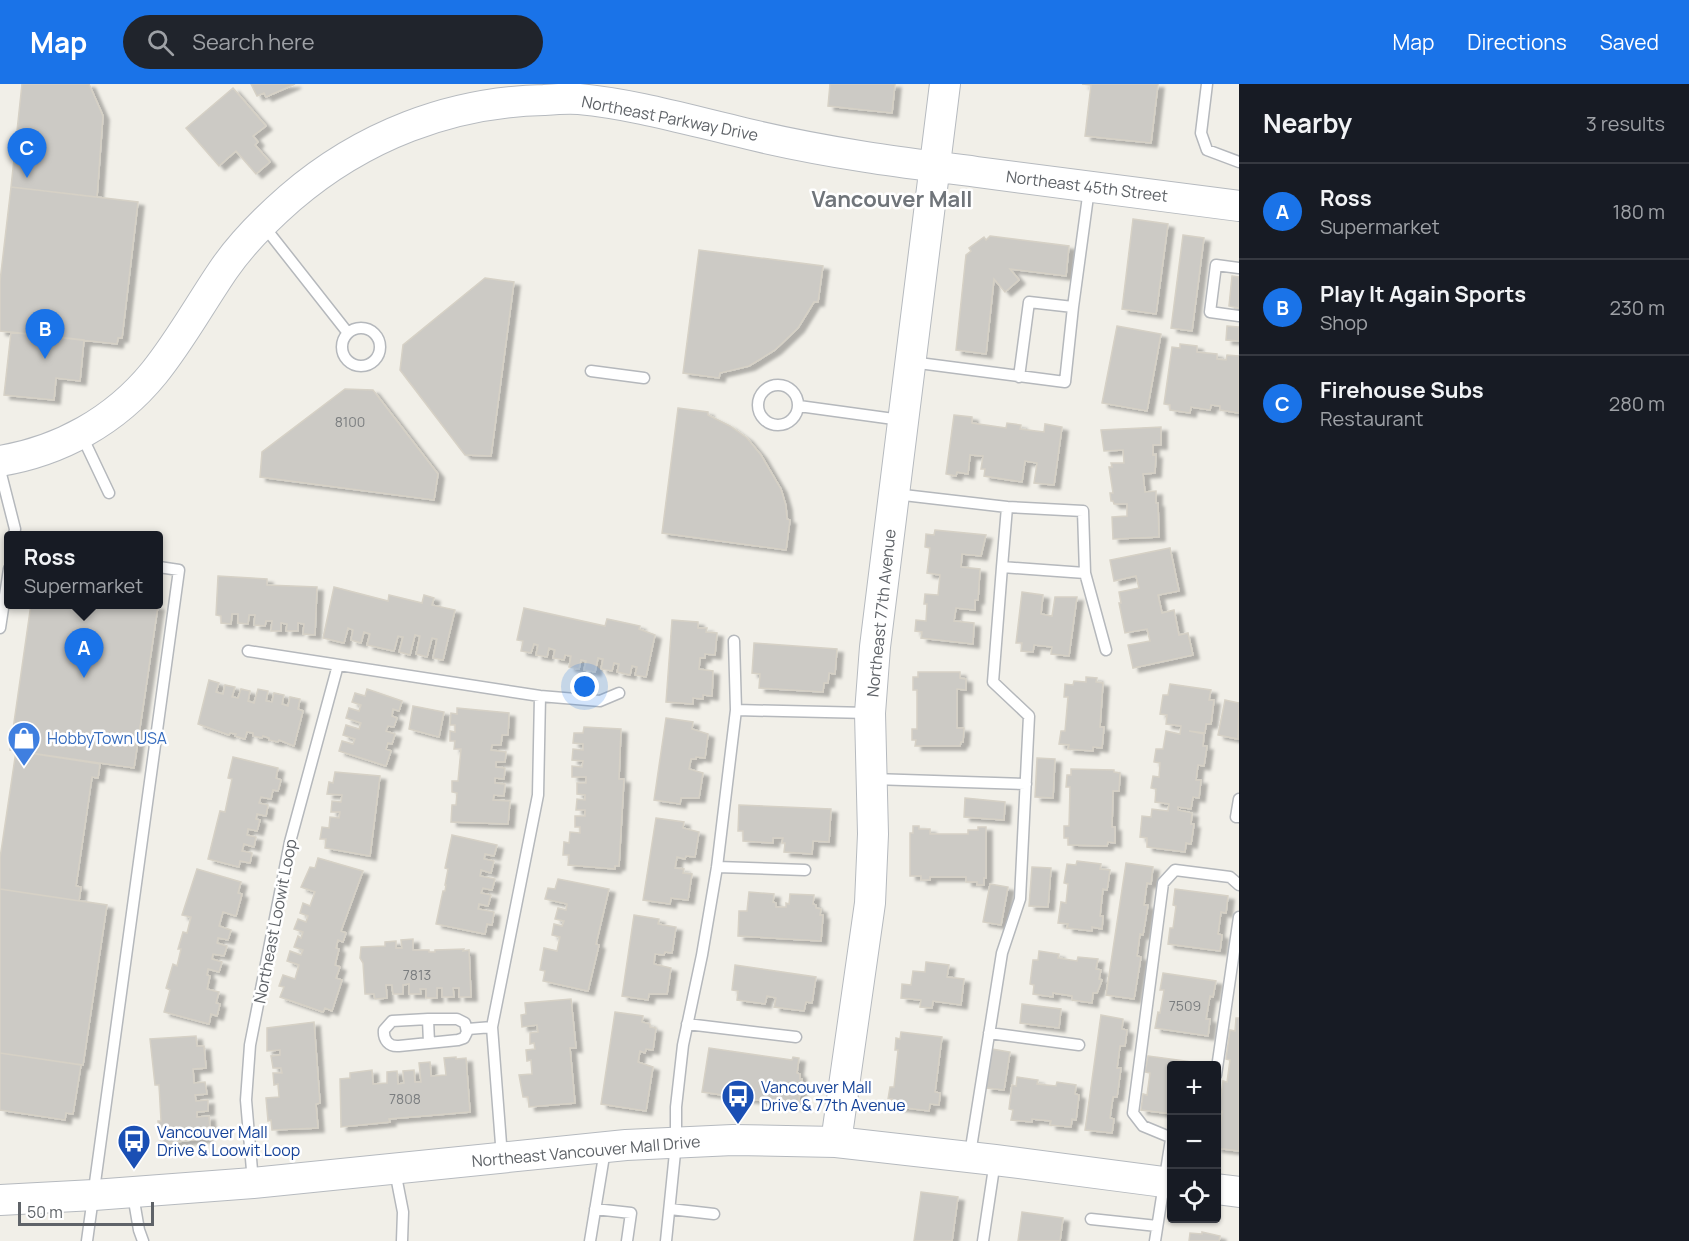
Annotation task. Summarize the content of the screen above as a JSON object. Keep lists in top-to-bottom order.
{
  "streets": {
    "street": [
      "Northeast Parkway Drive",
      "Northeast 45th Street",
      "Northeast 77th Avenue",
      "Northeast Vancouver Mall Drive"
    ],
    "lane": ["Northeast Loowit Loop"]
  },
  "crossings": [
    ["Northeast Parkway Drive", "Northeast 45th Street"],
    ["Northeast Parkway Drive", "Northeast 77th Avenue"],
    ["Northeast 45th Street", "Northeast 77th Avenue"],
    ["Northeast 77th Avenue", "Northeast Vancouver Mall Drive"],
    ["Northeast Loowit Loop", "Northeast Vancouver Mall Drive"]
  ],
  "districts": ["Vancouver Mall"],
  "places": {
    "shop": ["HobbyTown USA"],
    "bus stop": ["Vancouver Mall Drive & 77th Avenue", "Vancouver Mall Drive & Loowit Loop"]
  },
  "house_numbers": [
    "8100",
    "7813",
    "7509",
    "7808"
  ],
  "scale_bar": "50 m",
  "page": {
    "header": "Map",
    "search": "Search here",
    "nav": ["Map", "Directions", "Saved"],
    "heading": ["Nearby", "3 results"],
    "pins": ["C", "B", "A"],
    "list": [
      {
        "mark": "A",
        "name": "Ross",
        "note": "Supermarket",
        "value": "180 m"
      },
      {
        "mark": "B",
        "name": "Play It Again Sports",
        "note": "Shop",
        "value": "230 m"
      },
      {
        "mark": "C",
        "name": "Firehouse Subs",
        "note": "Restaurant",
        "value": "280 m"
      }
    ],
    "popup": ["Ross", "Supermarket"],
    "map_buttons": ["+", "−"],
    "scale": "50 m"
  }
}
